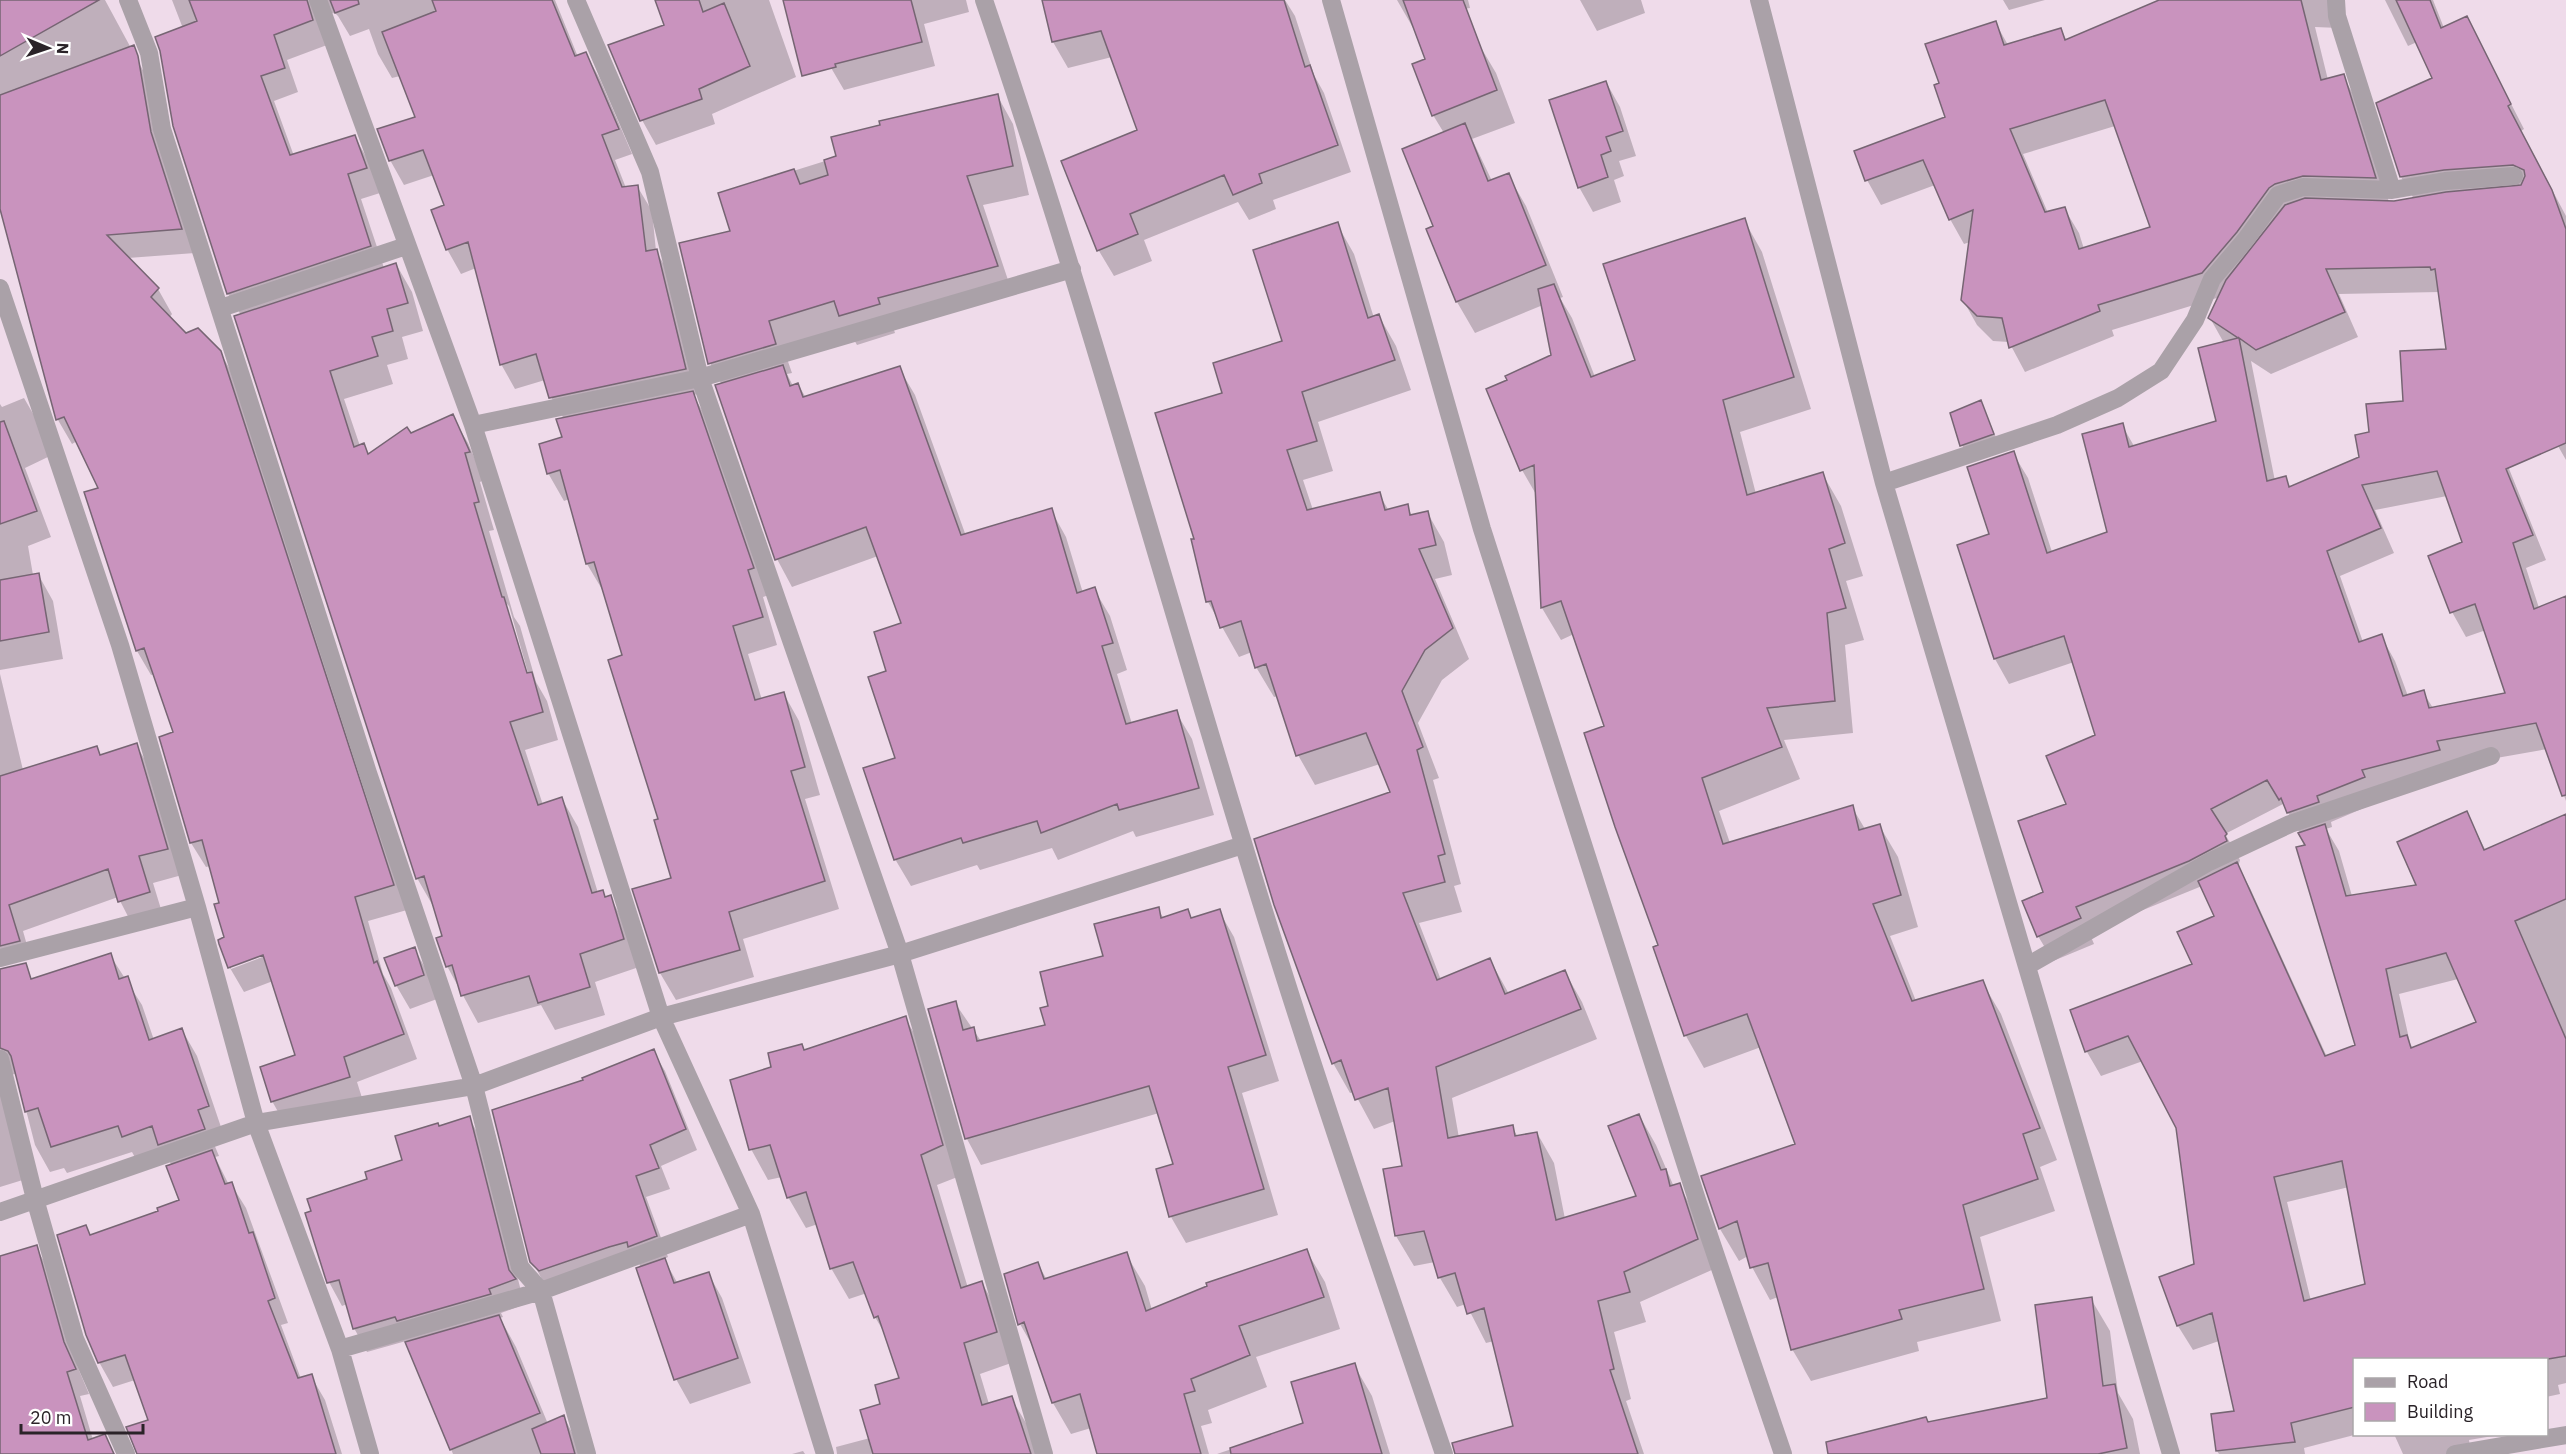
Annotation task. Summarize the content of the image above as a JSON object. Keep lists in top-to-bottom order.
{
  "legend": ["Road", "Building"],
  "scale_bar": "20 m",
  "north": "right"
}
